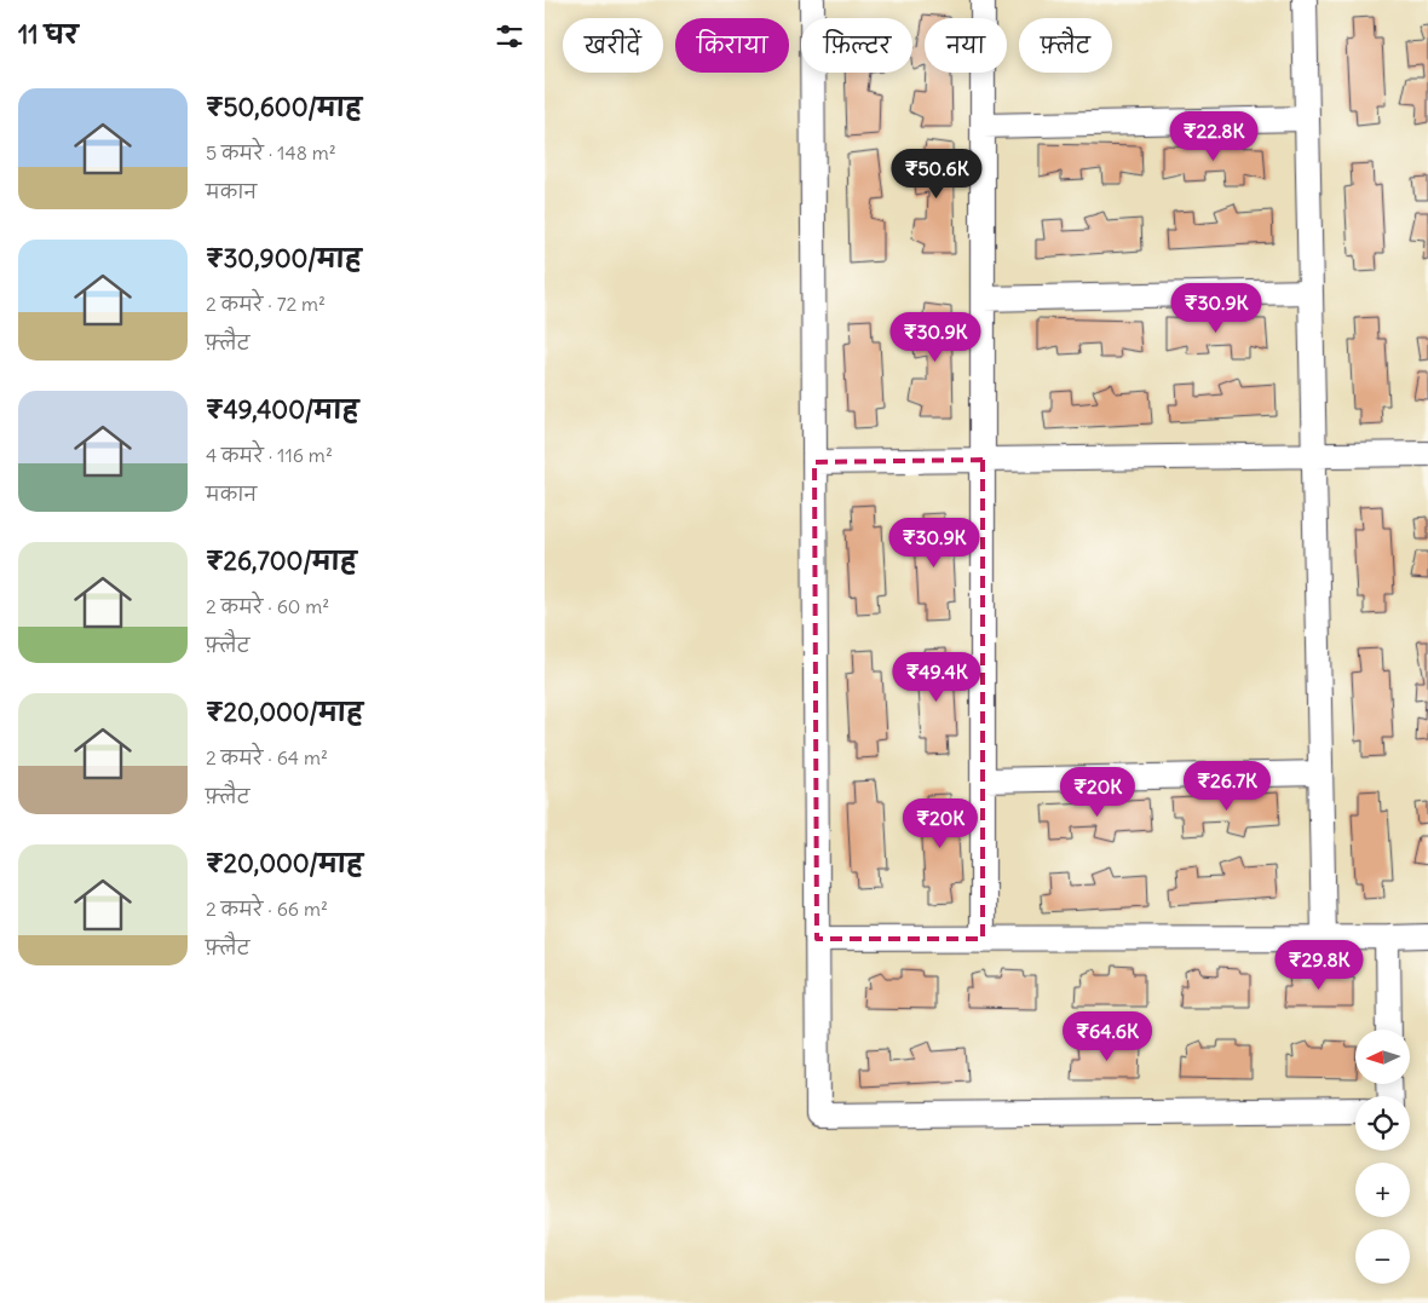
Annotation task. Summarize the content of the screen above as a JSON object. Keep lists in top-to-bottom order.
{
  "north": "left",
  "page": {
    "heading": "11 घर",
    "chip": [
      "खरीदें",
      "किराया",
      "फ़िल्टर",
      "नया",
      "फ़्लैट"
    ],
    "list": [
      {
        "name": "₹50,600/माह",
        "note": "5 कमरे · 148 m² · मकान"
      },
      {
        "name": "₹30,900/माह",
        "note": "2 कमरे · 72 m² · फ़्लैट"
      },
      {
        "name": "₹49,400/माह",
        "note": "4 कमरे · 116 m² · मकान"
      },
      {
        "name": "₹26,700/माह",
        "note": "2 कमरे · 60 m² · फ़्लैट"
      },
      {
        "name": "₹20,000/माह",
        "note": "2 कमरे · 64 m² · फ़्लैट"
      },
      {
        "name": "₹20,000/माह",
        "note": "2 कमरे · 66 m² · फ़्लैट"
      }
    ],
    "price": [
      "₹22.8K",
      "₹50.6K",
      "₹30.9K",
      "₹30.9K",
      "₹30.9K",
      "₹49.4K",
      "₹26.7K",
      "₹20K",
      "₹20K",
      "₹29.8K",
      "₹64.6K"
    ],
    "map_buttons": ["+", "−"]
  }
}
